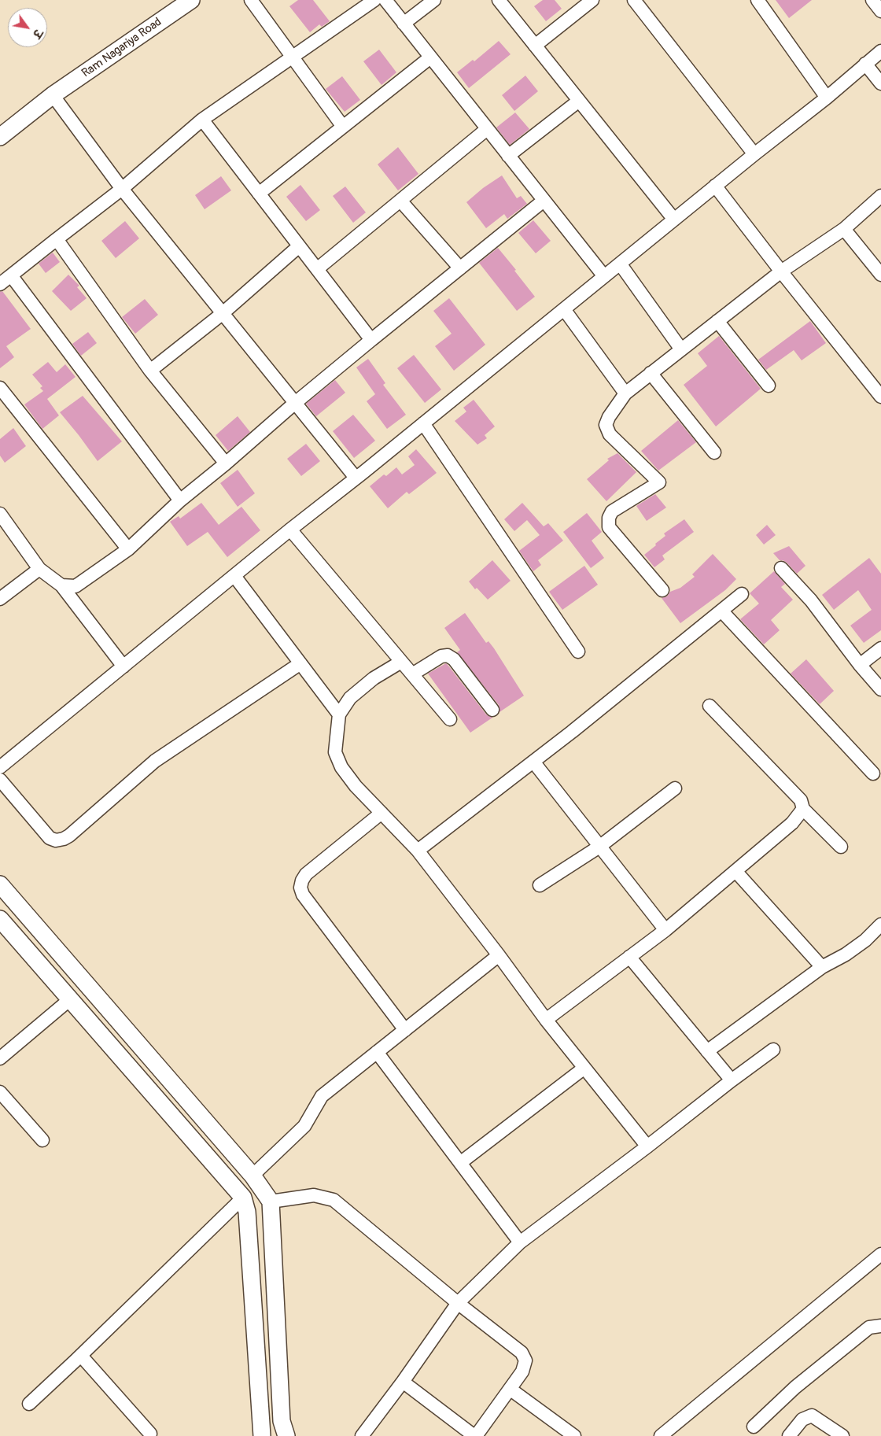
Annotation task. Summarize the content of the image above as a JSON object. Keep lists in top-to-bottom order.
{
  "streets": {
    "street": ["Ram Nagariya Road"]
  },
  "north": "bottom right"
}
